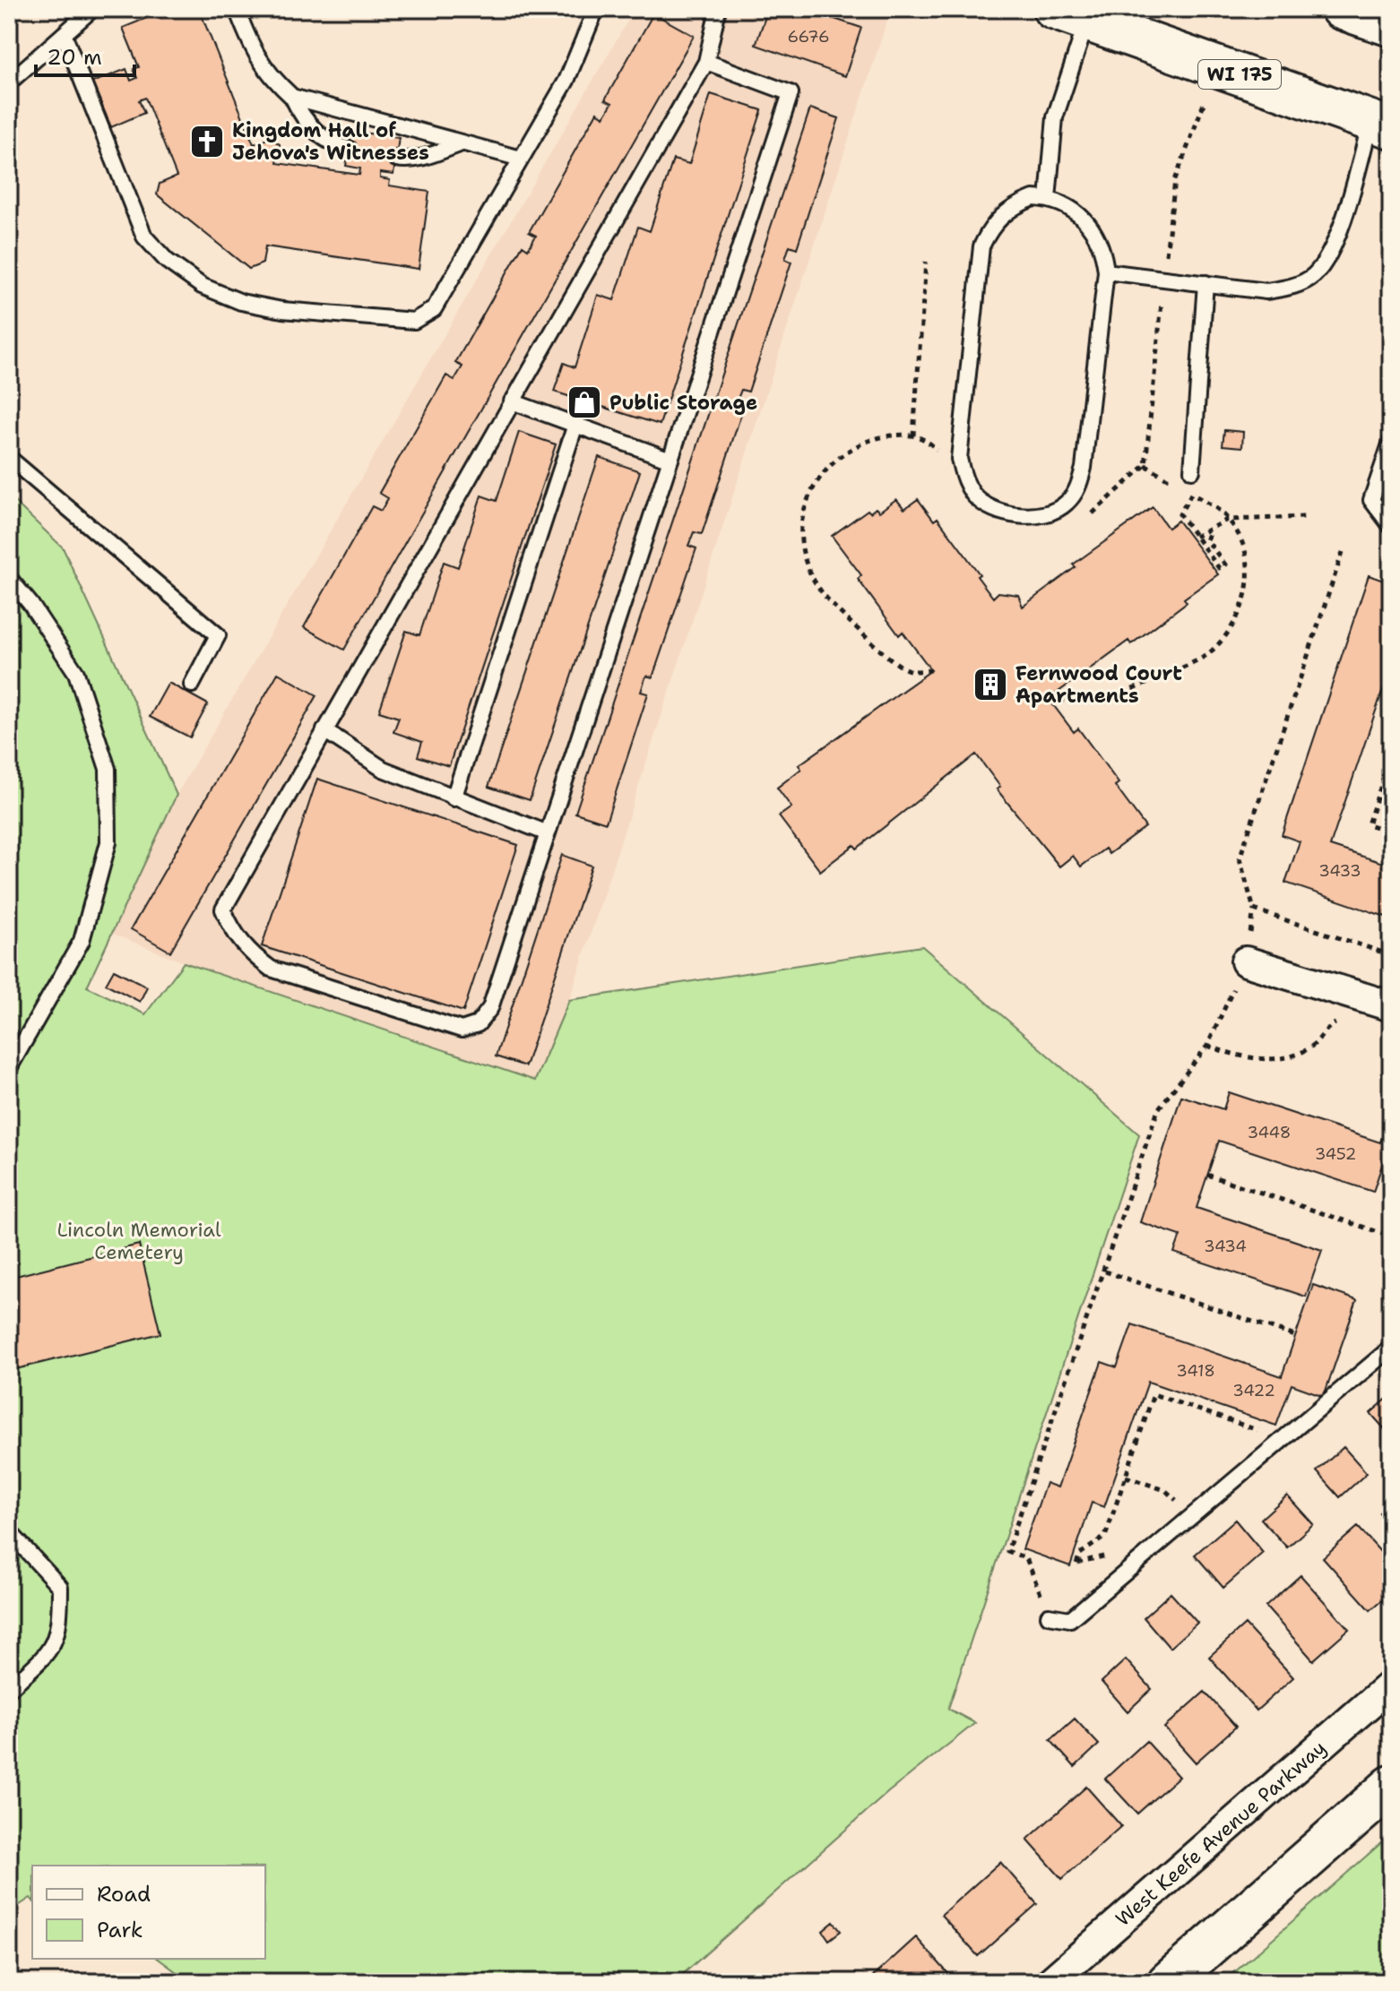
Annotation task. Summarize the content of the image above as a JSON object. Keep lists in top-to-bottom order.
{
  "streets": {
    "main road": ["WI 175"],
    "street": ["West Keefe Avenue Parkway"]
  },
  "parks": ["Lincoln Memorial Cemetery"],
  "places": {
    "church": ["Kingdom Hall of Jehova's Witnesses"],
    "shop": ["Public Storage"],
    "building": ["Fernwood Court Apartments"]
  },
  "house_numbers": [
    "6676",
    "3433",
    "3448",
    "3452",
    "3434",
    "3418",
    "3422"
  ],
  "legend": ["Road", "Park"],
  "scale_bar": "20 m"
}
